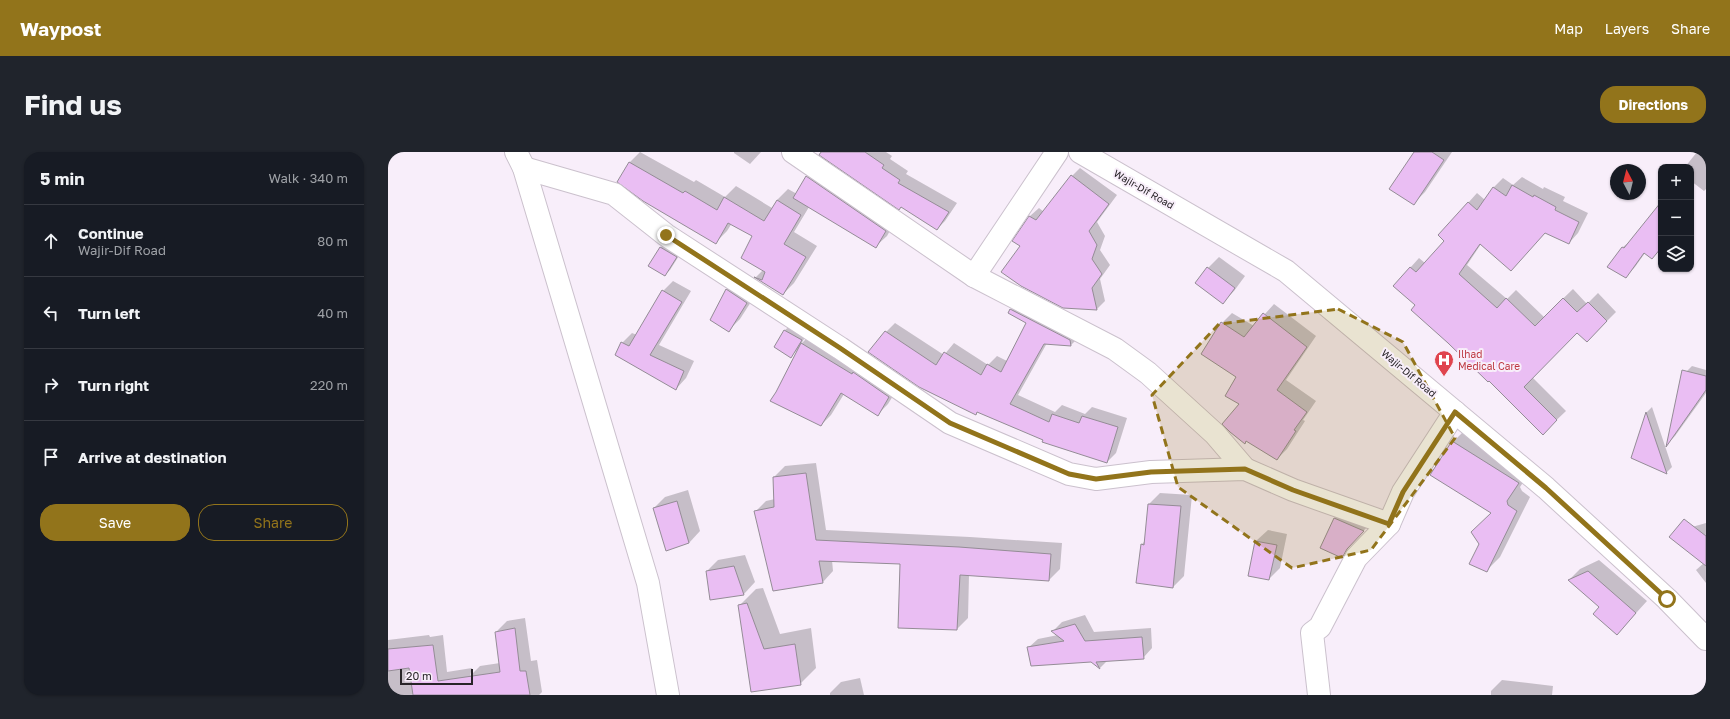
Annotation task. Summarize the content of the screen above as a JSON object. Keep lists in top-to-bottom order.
{
  "streets": {
    "street": ["Wajir-Dif Road"]
  },
  "places": {
    "hospital": ["Ilhad Medical Care"]
  },
  "scale_bar": "20 m",
  "north": "top",
  "page": {
    "header": "Waypost",
    "nav": ["Map", "Layers", "Share"],
    "buttons": [
      "Directions",
      ["Save", "Share"]
    ],
    "title": "Find us",
    "heading": ["5 min", "Walk · 340 m"],
    "map_buttons": ["+", "−"],
    "list": [
      ["Continue", "Wajir-Dif Road", "80 m"],
      ["Turn left", "40 m"],
      ["Turn right", "220 m"],
      "Arrive at destination"
    ],
    "scale": "20 m"
  }
}
